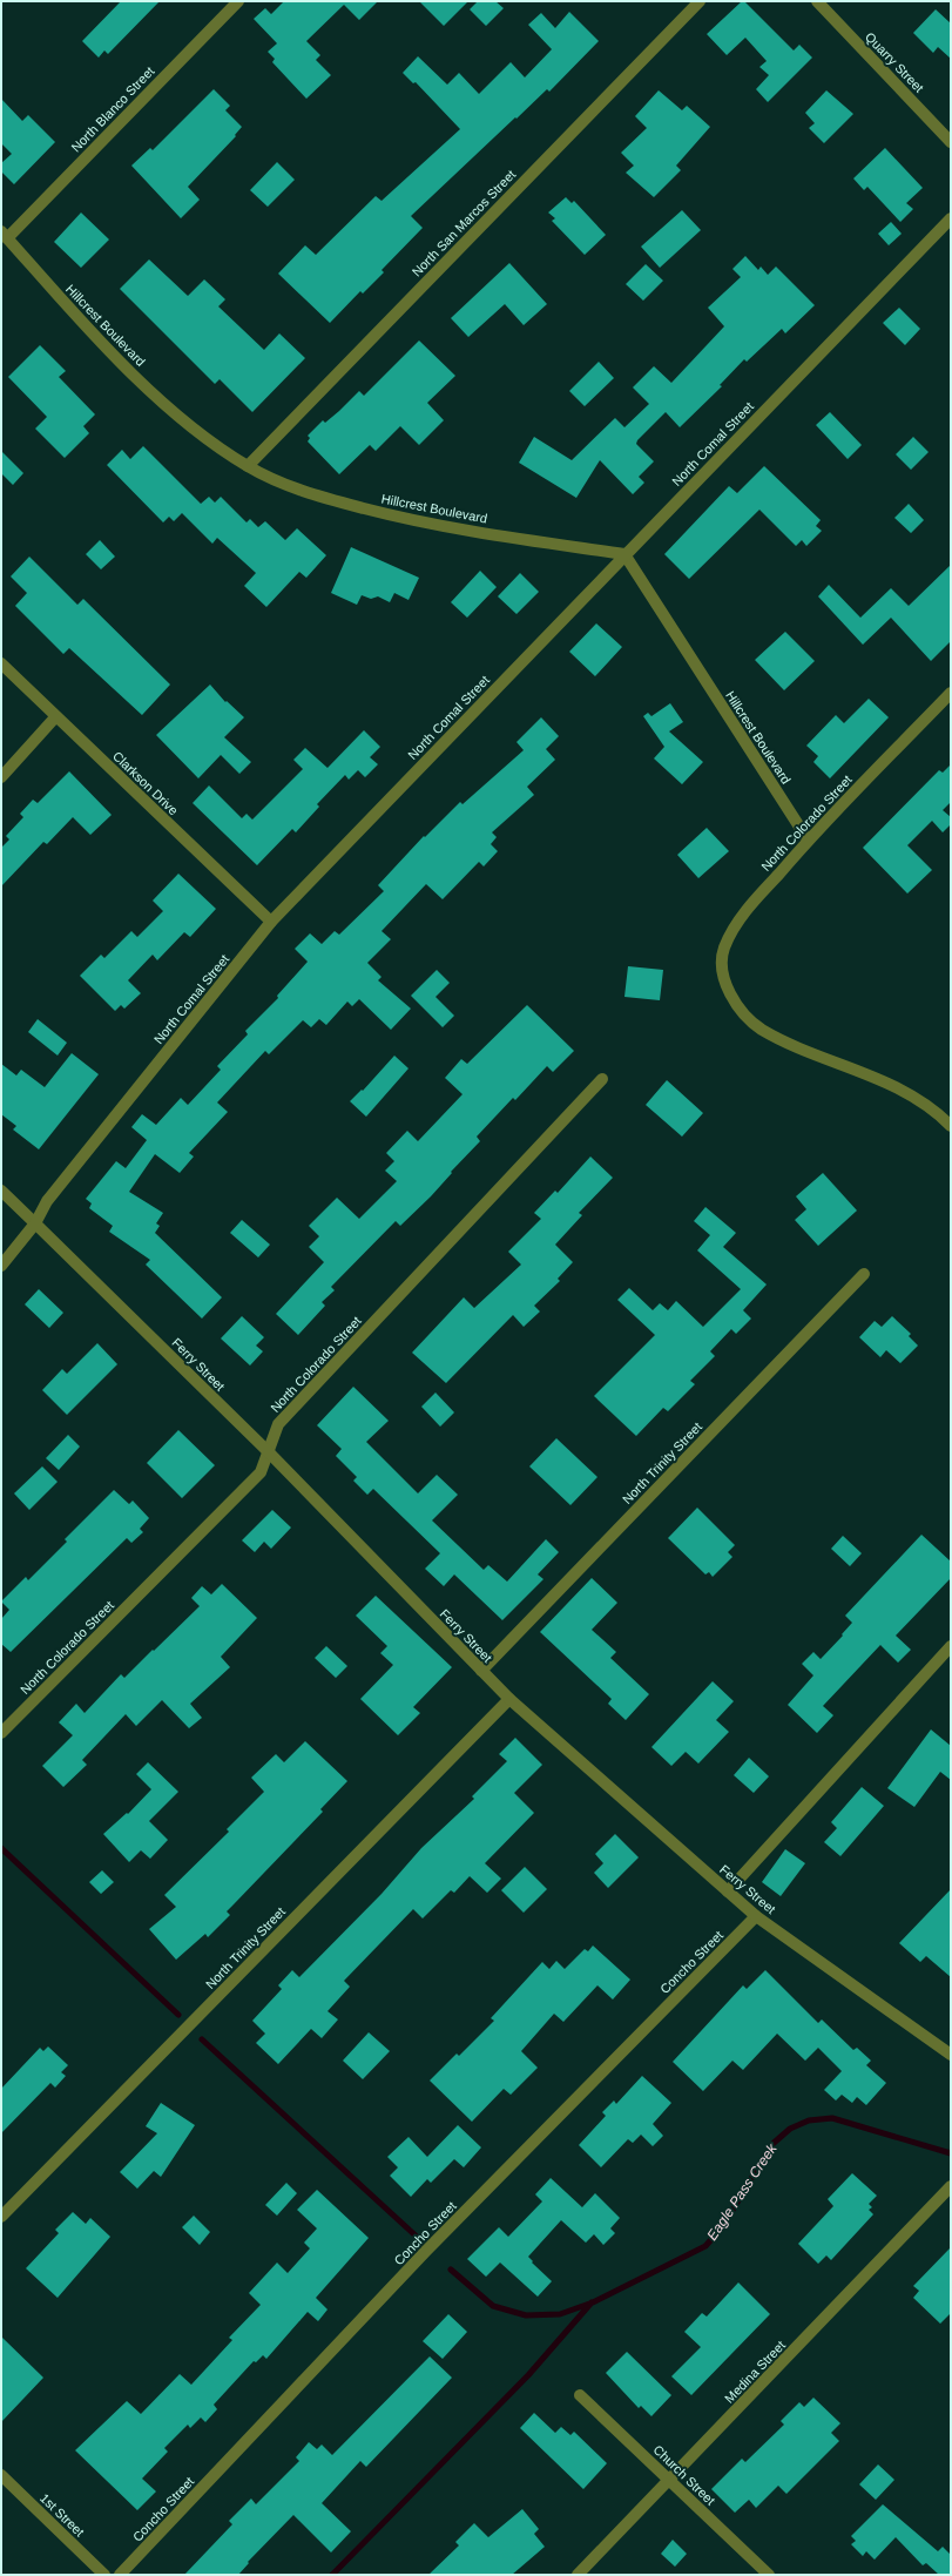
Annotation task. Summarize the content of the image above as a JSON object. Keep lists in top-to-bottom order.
{
  "streets": {
    "street": [
      "Quarry Street",
      "North Blanco Street",
      "North San Marcos Street",
      "Hillcrest Boulevard",
      "North Comal Street",
      "Clarkson Drive",
      "North Colorado Street",
      "Ferry Street",
      "North Trinity Street",
      "Concho Street",
      "Medina Street",
      "Church Street",
      "1st Street"
    ]
  },
  "crossings": [
    ["North Blanco Street", "Hillcrest Boulevard"],
    ["North San Marcos Street", "Hillcrest Boulevard"],
    ["Hillcrest Boulevard", "North Comal Street"],
    ["Hillcrest Boulevard", "North Colorado Street"],
    ["North Comal Street", "Clarkson Drive"],
    ["North Comal Street", "Ferry Street"],
    ["North Colorado Street", "Ferry Street"],
    ["Ferry Street", "North Trinity Street"],
    ["Ferry Street", "Concho Street"],
    ["Medina Street", "Church Street"]
  ],
  "water": ["Eagle Pass Creek"]
}
